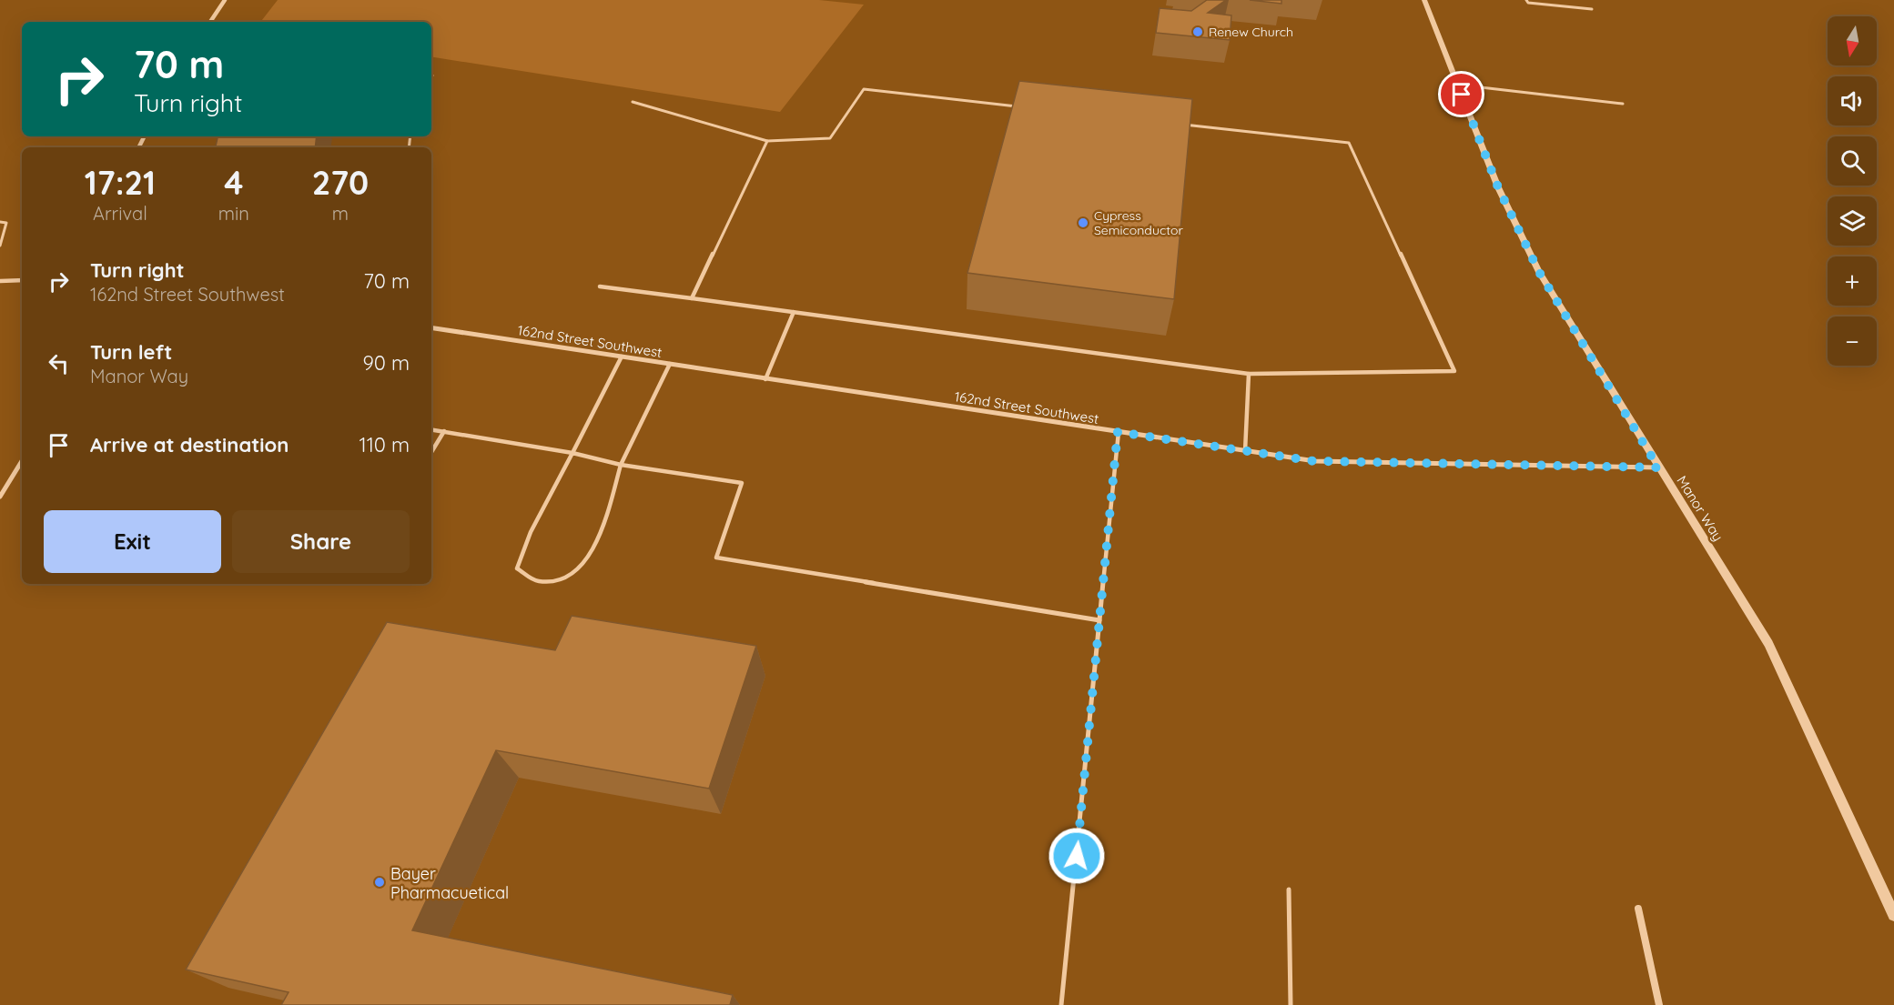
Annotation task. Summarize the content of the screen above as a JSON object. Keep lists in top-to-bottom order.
{
  "streets": {
    "street": ["162nd Street Southwest", "Manor Way"]
  },
  "crossings": [
    ["162nd Street Southwest", "Manor Way"]
  ],
  "places": ["Renew Church", "Cypress Semiconductor", "Bayer Pharmacuetical"],
  "north": "bottom",
  "page": {
    "map_buttons": ["+", "−"],
    "turn": ["70 m", "Turn right"],
    "eta": [
      "17:21",
      "Arrival",
      "4",
      "min",
      "270",
      "m"
    ],
    "list": [
      {
        "name": "Turn right",
        "note": "162nd Street Southwest",
        "value": "70 m"
      },
      {
        "name": "Turn left",
        "note": "Manor Way",
        "value": "90 m"
      },
      {
        "name": "Arrive at destination",
        "value": "110 m"
      }
    ],
    "buttons": ["Exit", "Share"]
  }
}
